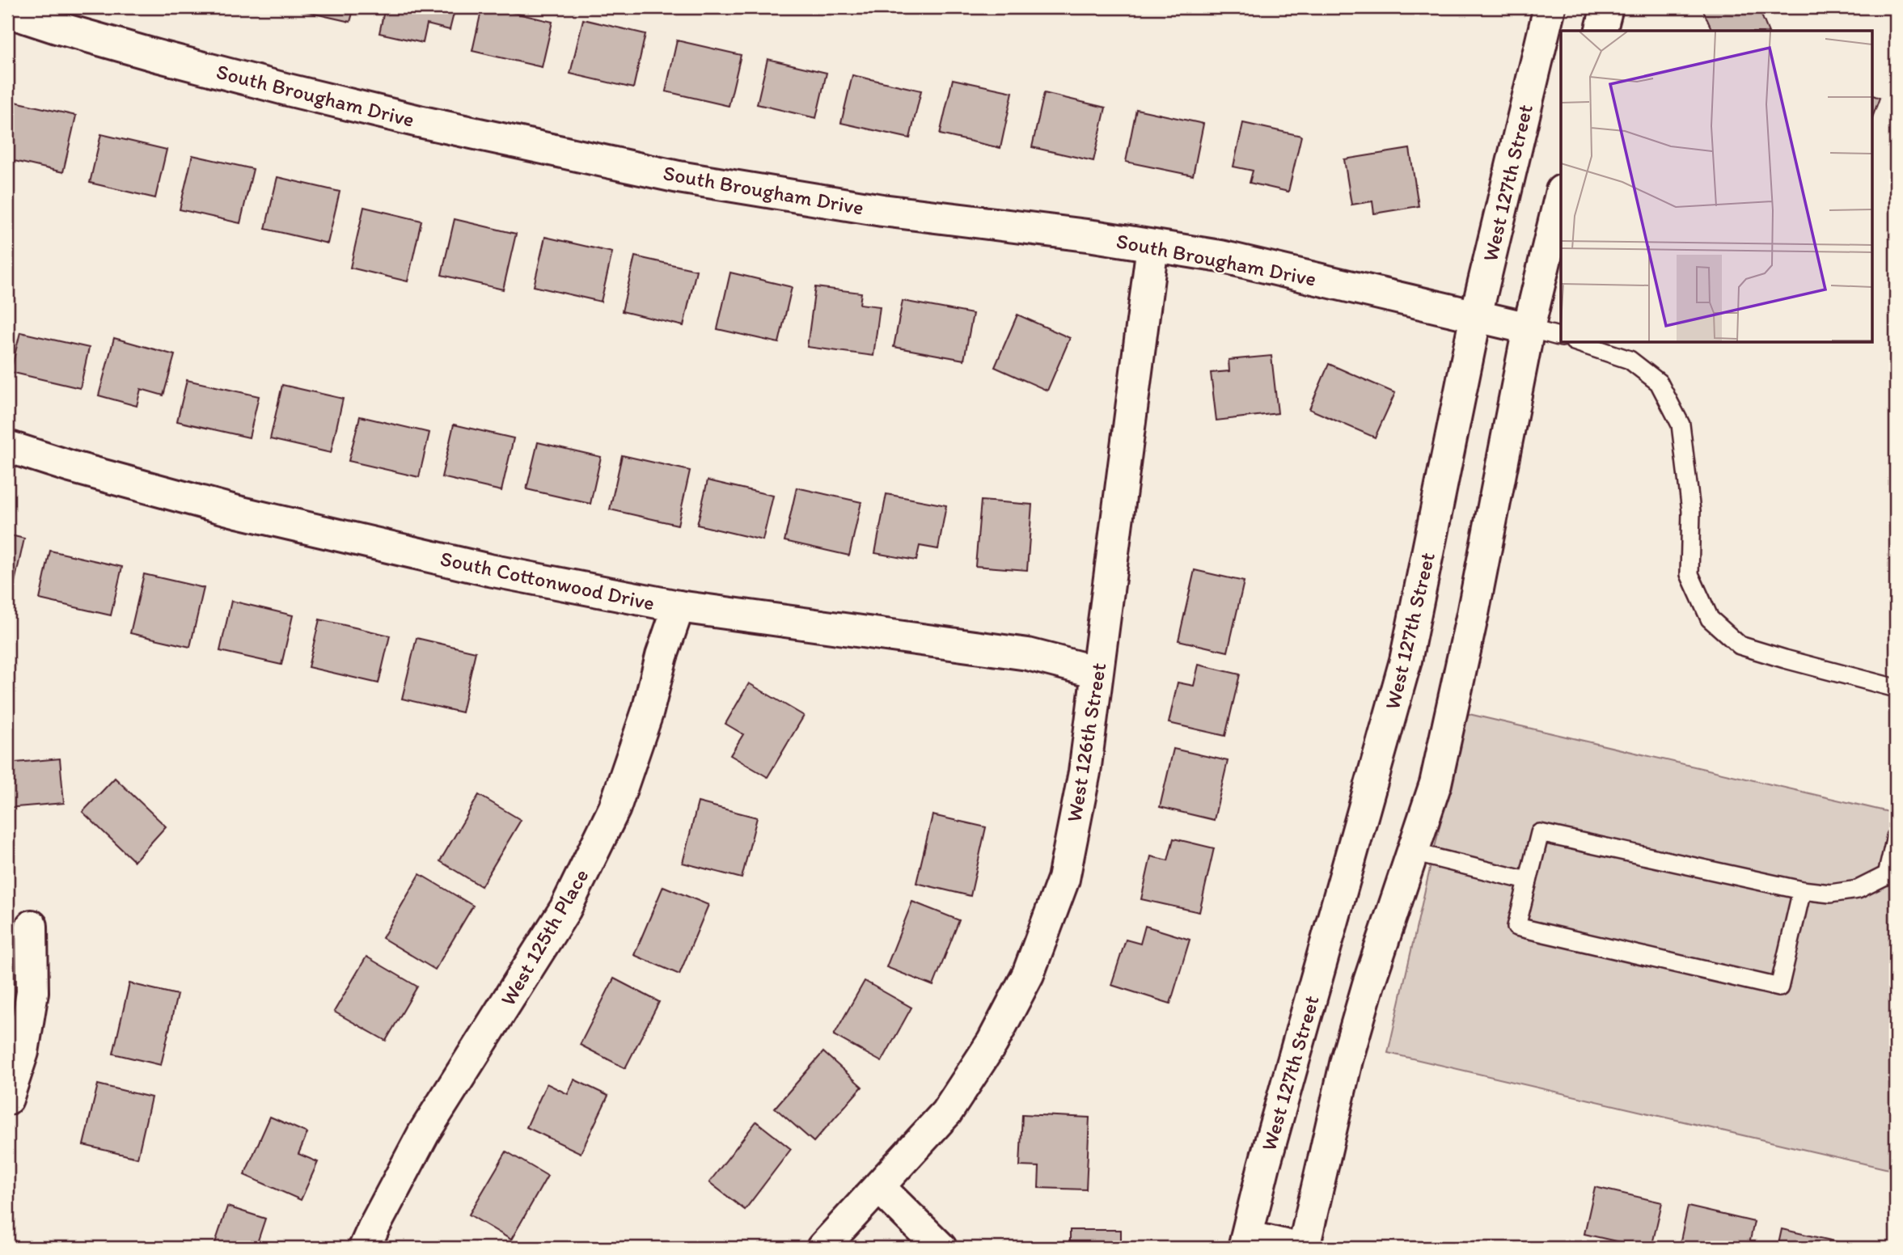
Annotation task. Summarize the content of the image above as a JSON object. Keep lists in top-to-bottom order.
{
  "streets": {
    "street": [
      "South Brougham Drive",
      "West 127th Street",
      "South Cottonwood Drive",
      "West 126th Street",
      "West 125th Place"
    ]
  },
  "crossings": [
    ["South Brougham Drive", "West 127th Street"],
    ["South Brougham Drive", "West 126th Street"],
    ["South Cottonwood Drive", "West 126th Street"],
    ["South Cottonwood Drive", "West 125th Place"]
  ]
}
